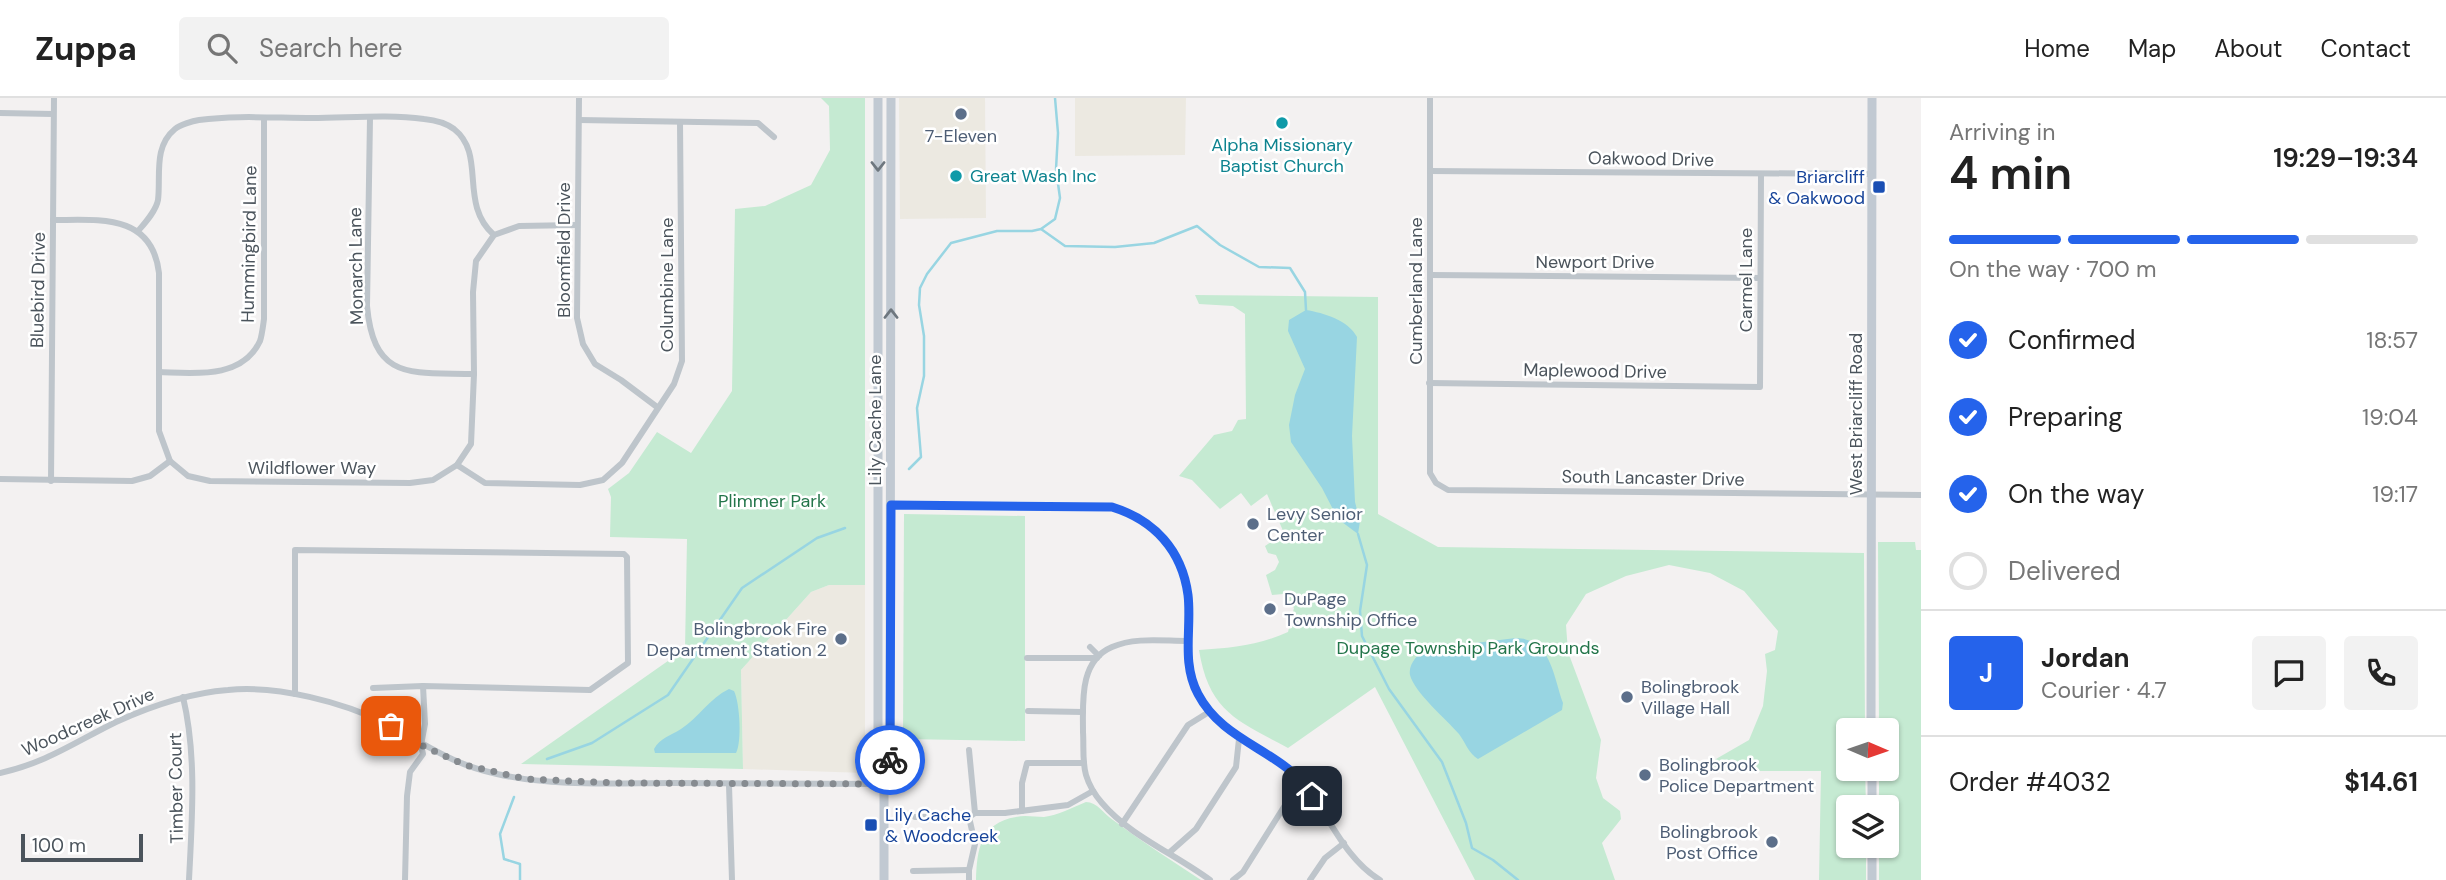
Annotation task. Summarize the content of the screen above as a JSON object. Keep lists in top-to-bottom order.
{
  "streets": {
    "street": [
      "Oakwood Drive",
      "Hummingbird Lane",
      "Bloomfield Drive",
      "Newport Drive",
      "Monarch Lane",
      "Carmel Lane",
      "Columbine Lane",
      "Bluebird Drive",
      "Cumberland Lane",
      "Maplewood Drive",
      "West Briarcliff Road",
      "Lily Cache Lane",
      "Wildflower Way",
      "South Lancaster Drive",
      "Woodcreek Drive",
      "Timber Court"
    ]
  },
  "crossings": [
    ["Oakwood Drive", "Carmel Lane"],
    ["Oakwood Drive", "Cumberland Lane"],
    ["Oakwood Drive", "West Briarcliff Road"],
    ["Bloomfield Drive", "Columbine Lane"],
    ["Newport Drive", "Carmel Lane"],
    ["Newport Drive", "Cumberland Lane"],
    ["Carmel Lane", "Maplewood Drive"],
    ["Columbine Lane", "Wildflower Way"],
    ["Cumberland Lane", "Maplewood Drive"],
    ["Cumberland Lane", "South Lancaster Drive"],
    ["West Briarcliff Road", "South Lancaster Drive"],
    ["Lily Cache Lane", "Woodcreek Drive"],
    ["Woodcreek Drive", "Timber Court"]
  ],
  "parks": ["Plimmer Park", "Dupage Township Park Grounds"],
  "places": {
    "other": [
      "7-Eleven",
      "Alpha Missionary Baptist Church",
      "Great Wash Inc",
      "Levy Senior Center",
      "DuPage Township Office",
      "Bolingbrook Fire Department Station 2",
      "Bolingbrook Village Hall",
      "Bolingbrook Police Department",
      "Bolingbrook Post Office"
    ],
    "transit": ["Briarcliff & Oakwood", "Lily Cache & Woodcreek"]
  },
  "scale_bar": "100 m",
  "north": "right",
  "page": {
    "header": "Zuppa",
    "search": "Search here",
    "nav": [
      "Home",
      "Map",
      "About",
      "Contact"
    ],
    "heading": ["4 min", "Arriving in", "19:29–19:34"],
    "panel": [
      "Jordan",
      "Courier · 4.7",
      "Order #4032",
      "$14.61"
    ],
    "bar": "On the way · 700 m",
    "list": [
      ["Confirmed", "18:57"],
      ["Preparing", "19:04"],
      ["On the way", "19:17"],
      "Delivered"
    ],
    "round": "J",
    "scale": "100 m"
  }
}
